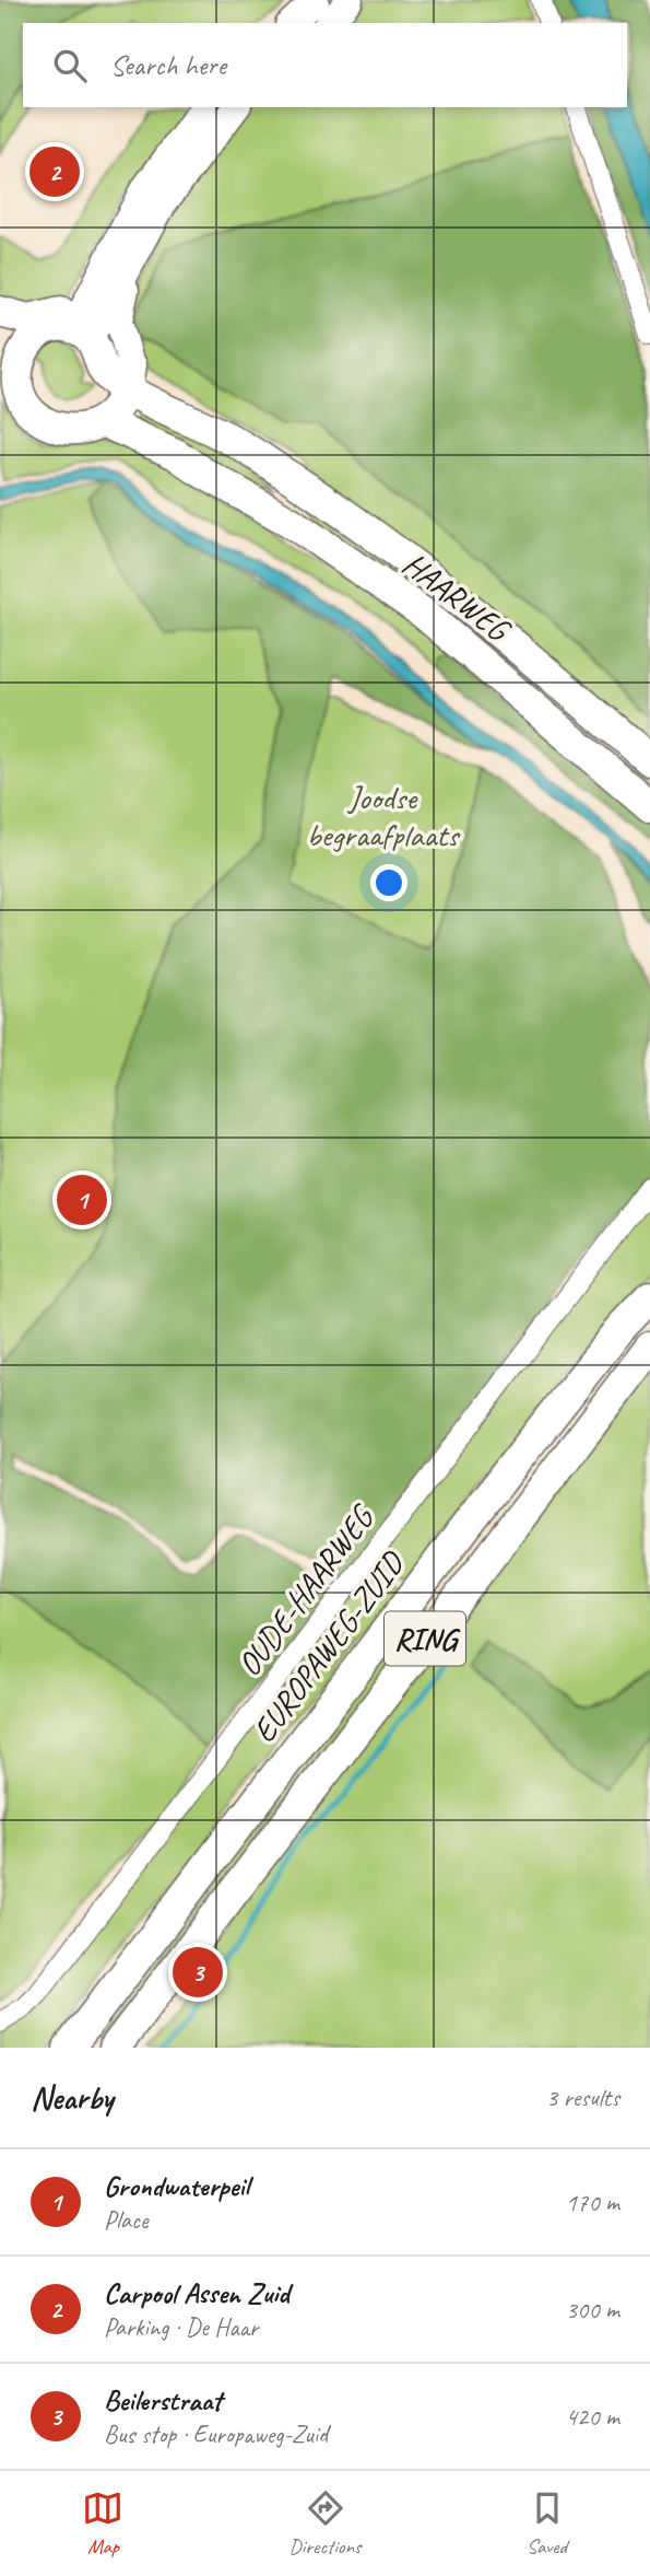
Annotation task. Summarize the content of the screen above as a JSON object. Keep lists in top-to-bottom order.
{
  "streets": {
    "main road": ["HAARWEG", "RING", "EUROPAWEG-ZUID"],
    "street": ["OUDE-HAARWEG"]
  },
  "parks": ["Joodse begraafplaats"],
  "page": {
    "search": "Search here",
    "pins": ["2", "1", "3"],
    "heading": ["Nearby", "3 results"],
    "list": [
      {
        "mark": "1",
        "name": "Grondwaterpeil",
        "note": "Place",
        "value": "170 m"
      },
      {
        "mark": "2",
        "name": "Carpool Assen Zuid",
        "note": "Parking · De Haar",
        "value": "300 m"
      },
      {
        "mark": "3",
        "name": "Beilerstraat",
        "note": "Bus stop · Europaweg-Zuid",
        "value": "420 m"
      }
    ],
    "nav": ["Map", "Directions", "Saved"]
  }
}
